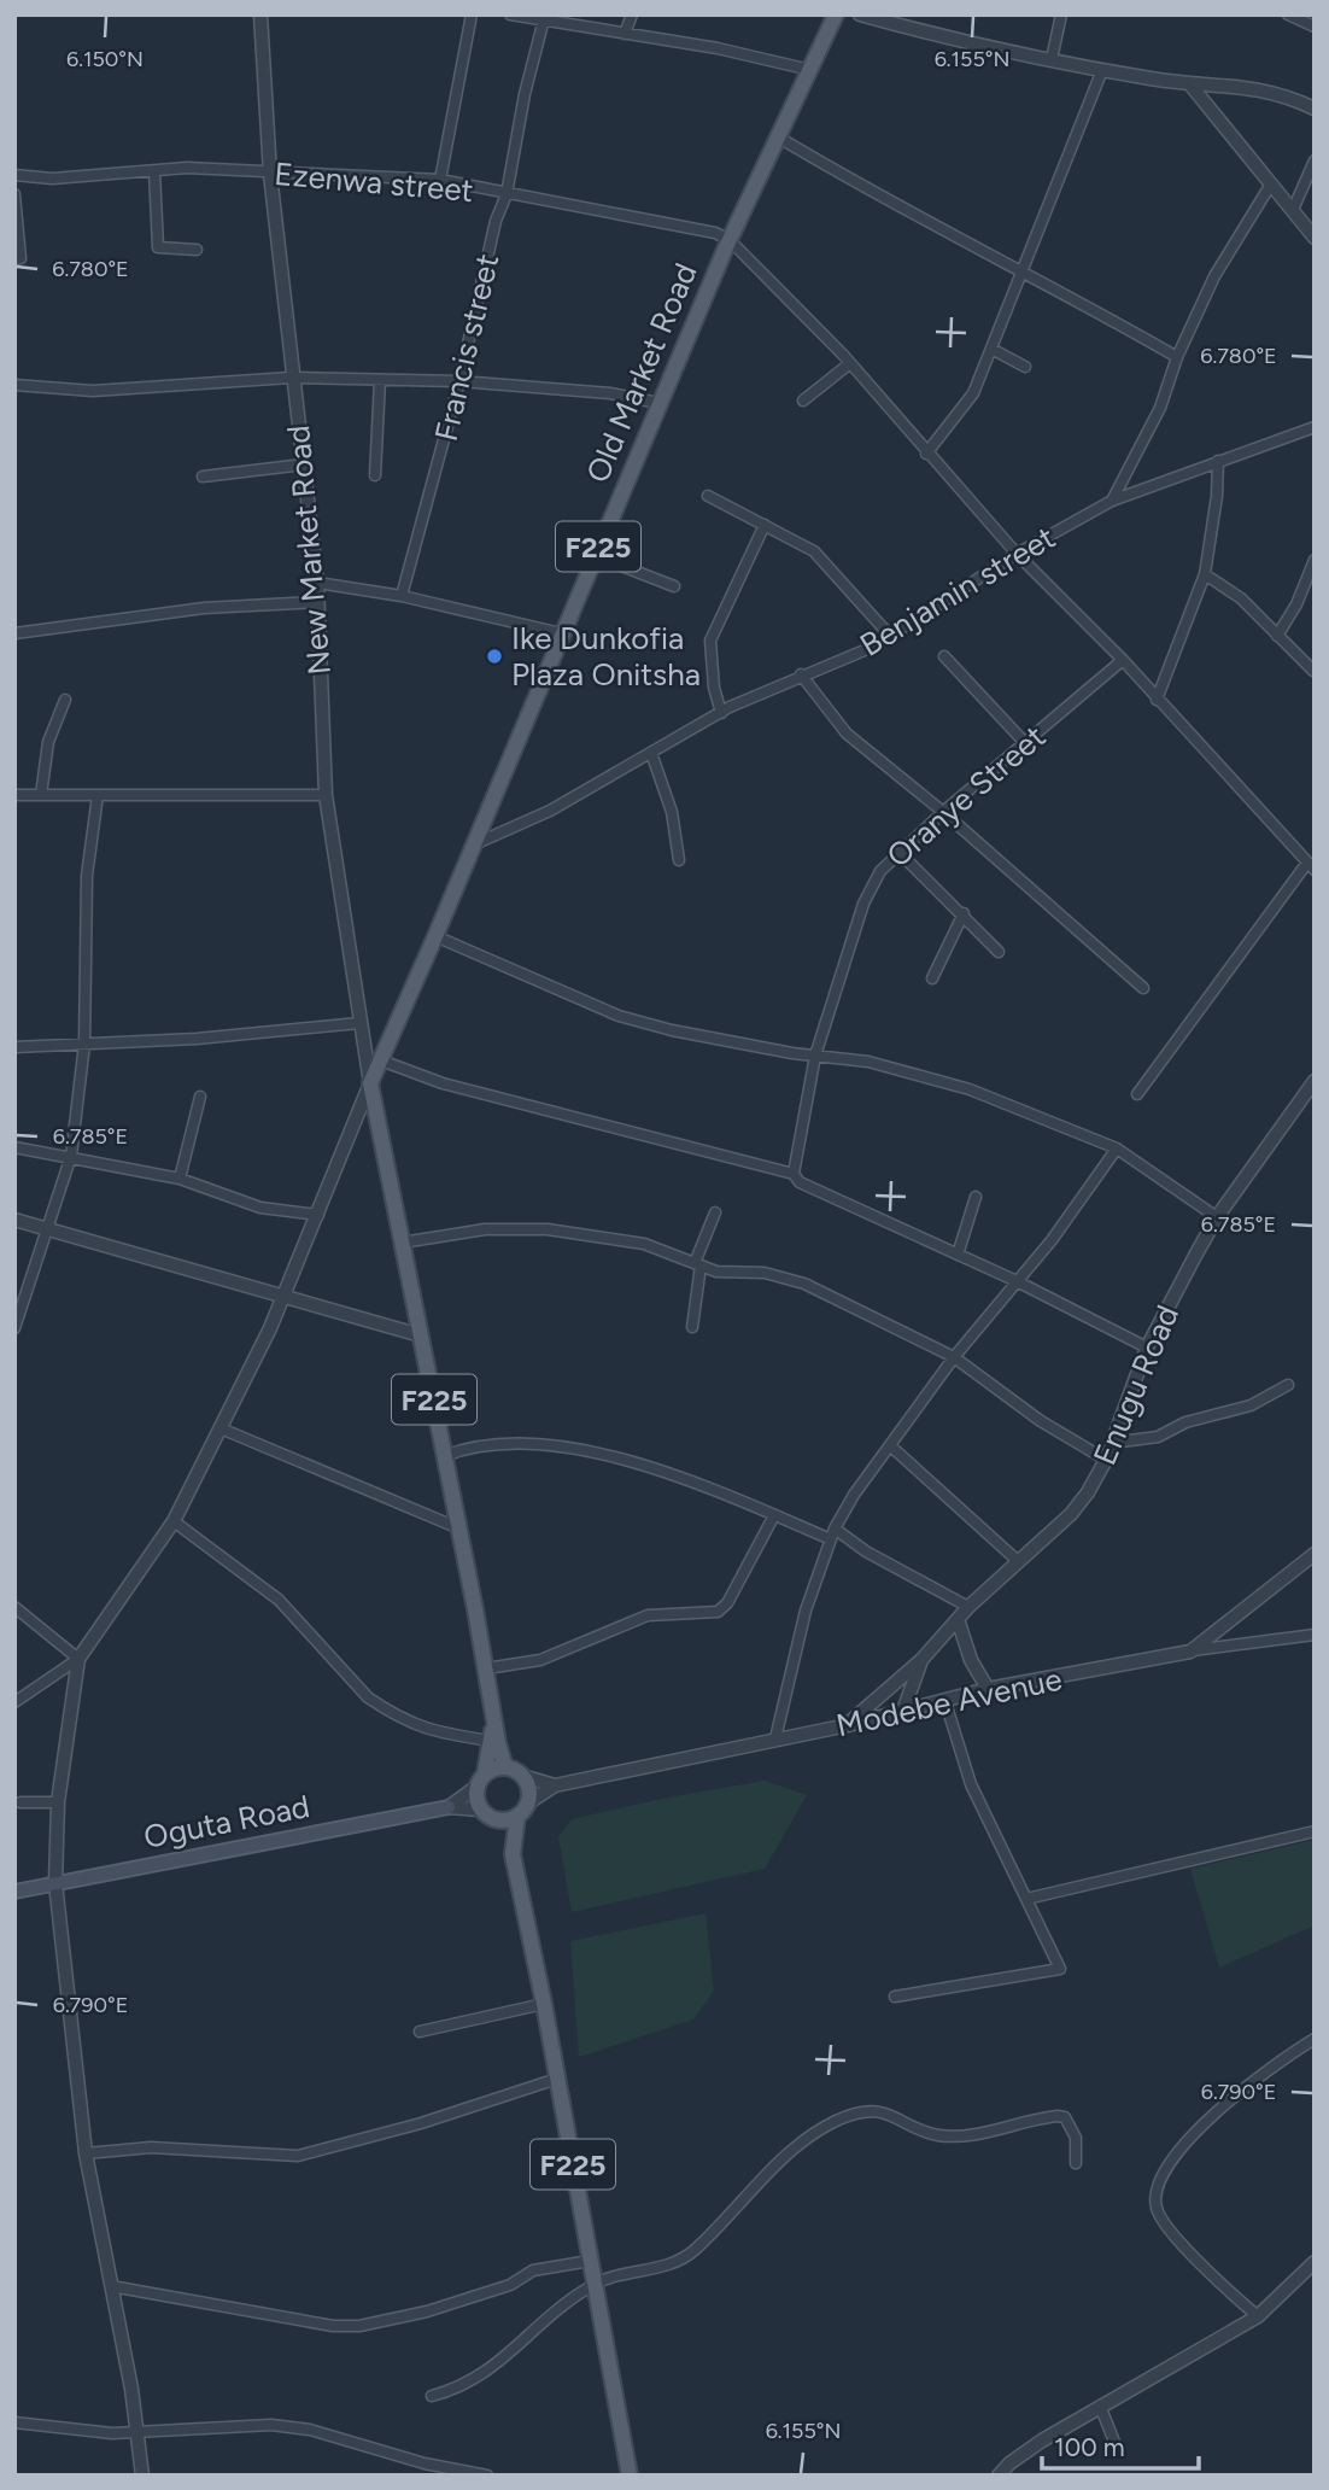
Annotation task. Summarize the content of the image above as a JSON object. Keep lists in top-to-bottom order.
{
  "streets": {
    "main road": ["Old Market Road", "F225", "Oguta Road"],
    "street": [
      "Ezenwa street",
      "Francis street",
      "New Market Road",
      "Benjamin street",
      "Oranye Street",
      "Enugu Road",
      "Modebe Avenue"
    ]
  },
  "crossings": [
    ["Ezenwa street", "Francis street"],
    ["Ezenwa street", "Old Market Road"],
    ["Ezenwa street", "New Market Road"],
    ["Old Market Road", "F225"],
    ["Old Market Road", "New Market Road"],
    ["Old Market Road", "Benjamin street"],
    ["F225", "New Market Road"]
  ],
  "places": ["Ike Dunkofia Plaza Onitsha"],
  "scale_bar": "100 m",
  "coordinates": [
    "6.150°N",
    "6.155°N",
    "6.780°E",
    "6.785°E",
    "6.790°E"
  ]
}
